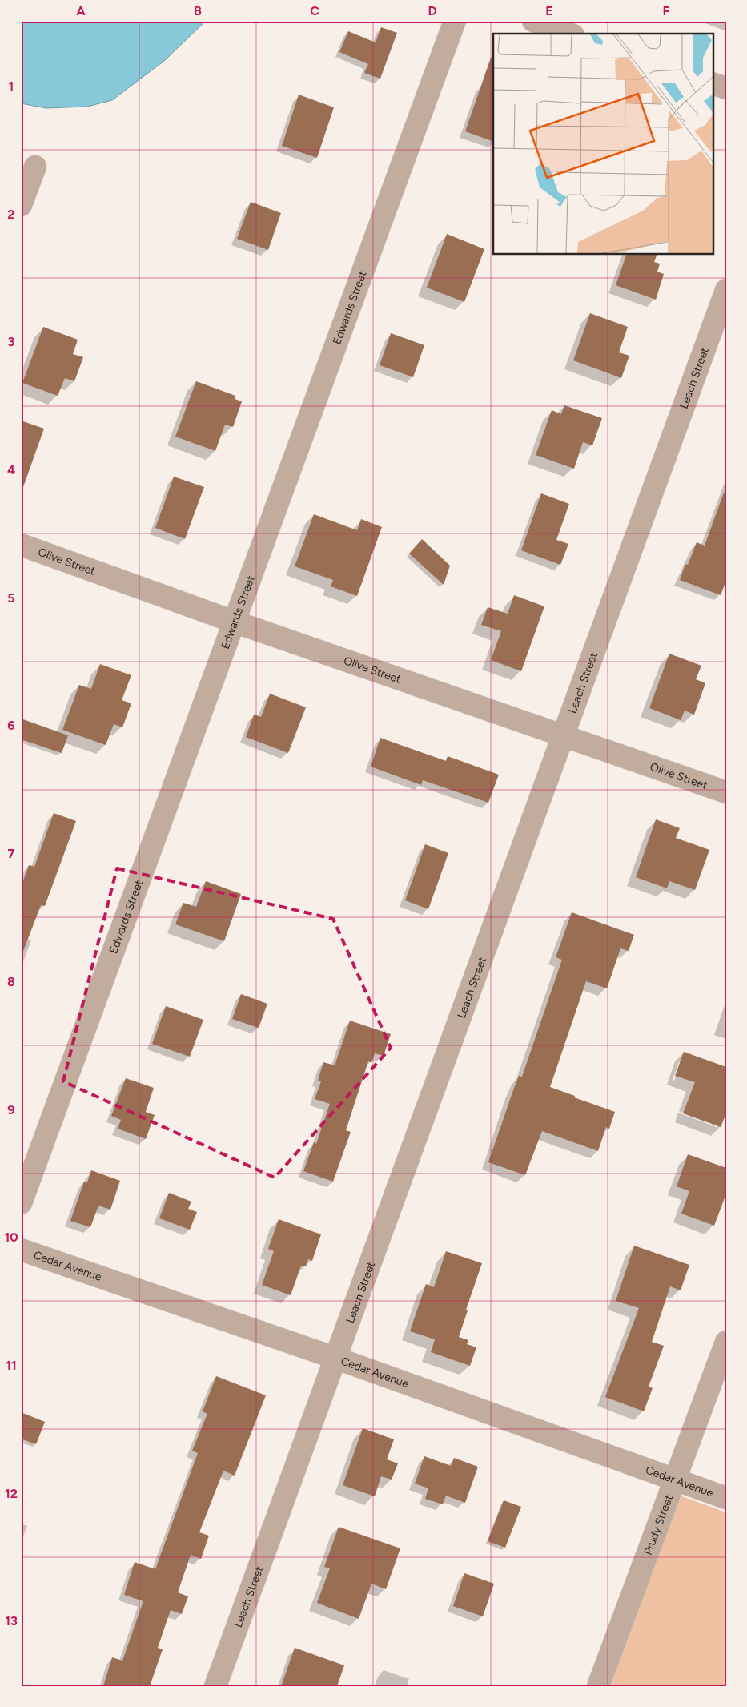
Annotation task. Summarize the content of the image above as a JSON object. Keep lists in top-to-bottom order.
{
  "streets": {
    "street": [
      "Edwards Street",
      "Leach Street",
      "Olive Street",
      "Cedar Avenue",
      "Prudy Street"
    ]
  },
  "crossings": [
    ["Edwards Street", "Olive Street"],
    ["Leach Street", "Olive Street"],
    ["Leach Street", "Cedar Avenue"],
    ["Cedar Avenue", "Prudy Street"]
  ],
  "grid": {
    "columns": [
      "A",
      "B",
      "C",
      "D",
      "E",
      "F"
    ],
    "rows": [
      "1",
      "2",
      "3",
      "4",
      "5",
      "6",
      "7",
      "8",
      "9",
      "10",
      "11",
      "12",
      "13"
    ]
  }
}
